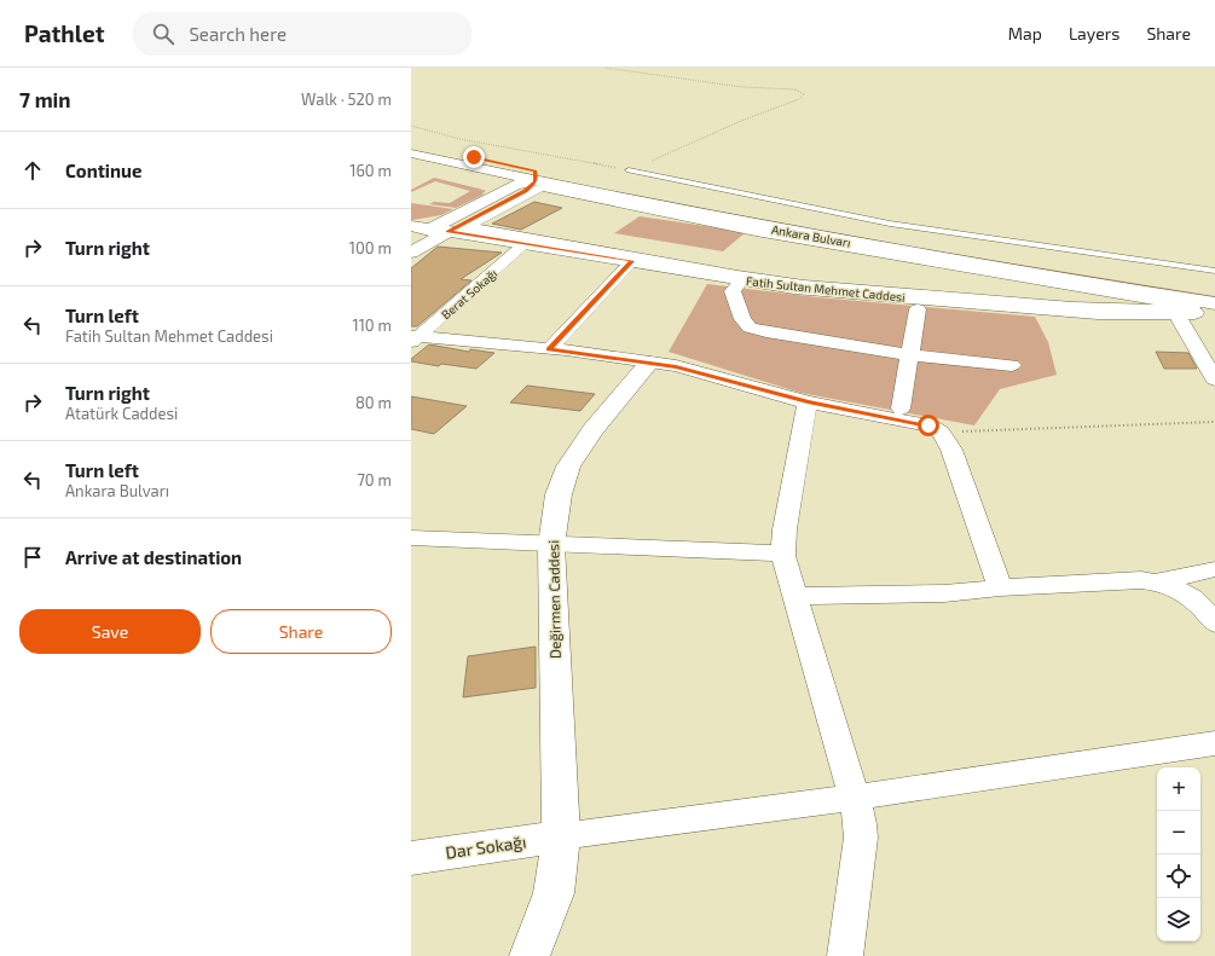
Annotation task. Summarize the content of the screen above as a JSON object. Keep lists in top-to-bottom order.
{
  "streets": {
    "main road": [
      "Ankara Bulvarı",
      "Fatih Sultan Mehmet Caddesi",
      "Değirmen Caddesi",
      "Dar Sokağı"
    ],
    "street": ["Berat Sokağı"]
  },
  "crossings": [
    ["Fatih Sultan Mehmet Caddesi", "Berat Sokağı"],
    ["Değirmen Caddesi", "Dar Sokağı"]
  ],
  "page": {
    "header": "Pathlet",
    "search": "Search here",
    "nav": ["Map", "Layers", "Share"],
    "heading": ["7 min", "Walk · 520 m"],
    "list": [
      ["Continue", "160 m"],
      ["Turn right", "100 m"],
      ["Turn left", "Fatih Sultan Mehmet Caddesi", "110 m"],
      ["Turn right", "Atatürk Caddesi", "80 m"],
      ["Turn left", "Ankara Bulvarı", "70 m"],
      "Arrive at destination"
    ],
    "buttons": ["Save", "Share"],
    "map_buttons": ["+", "−"]
  }
}
